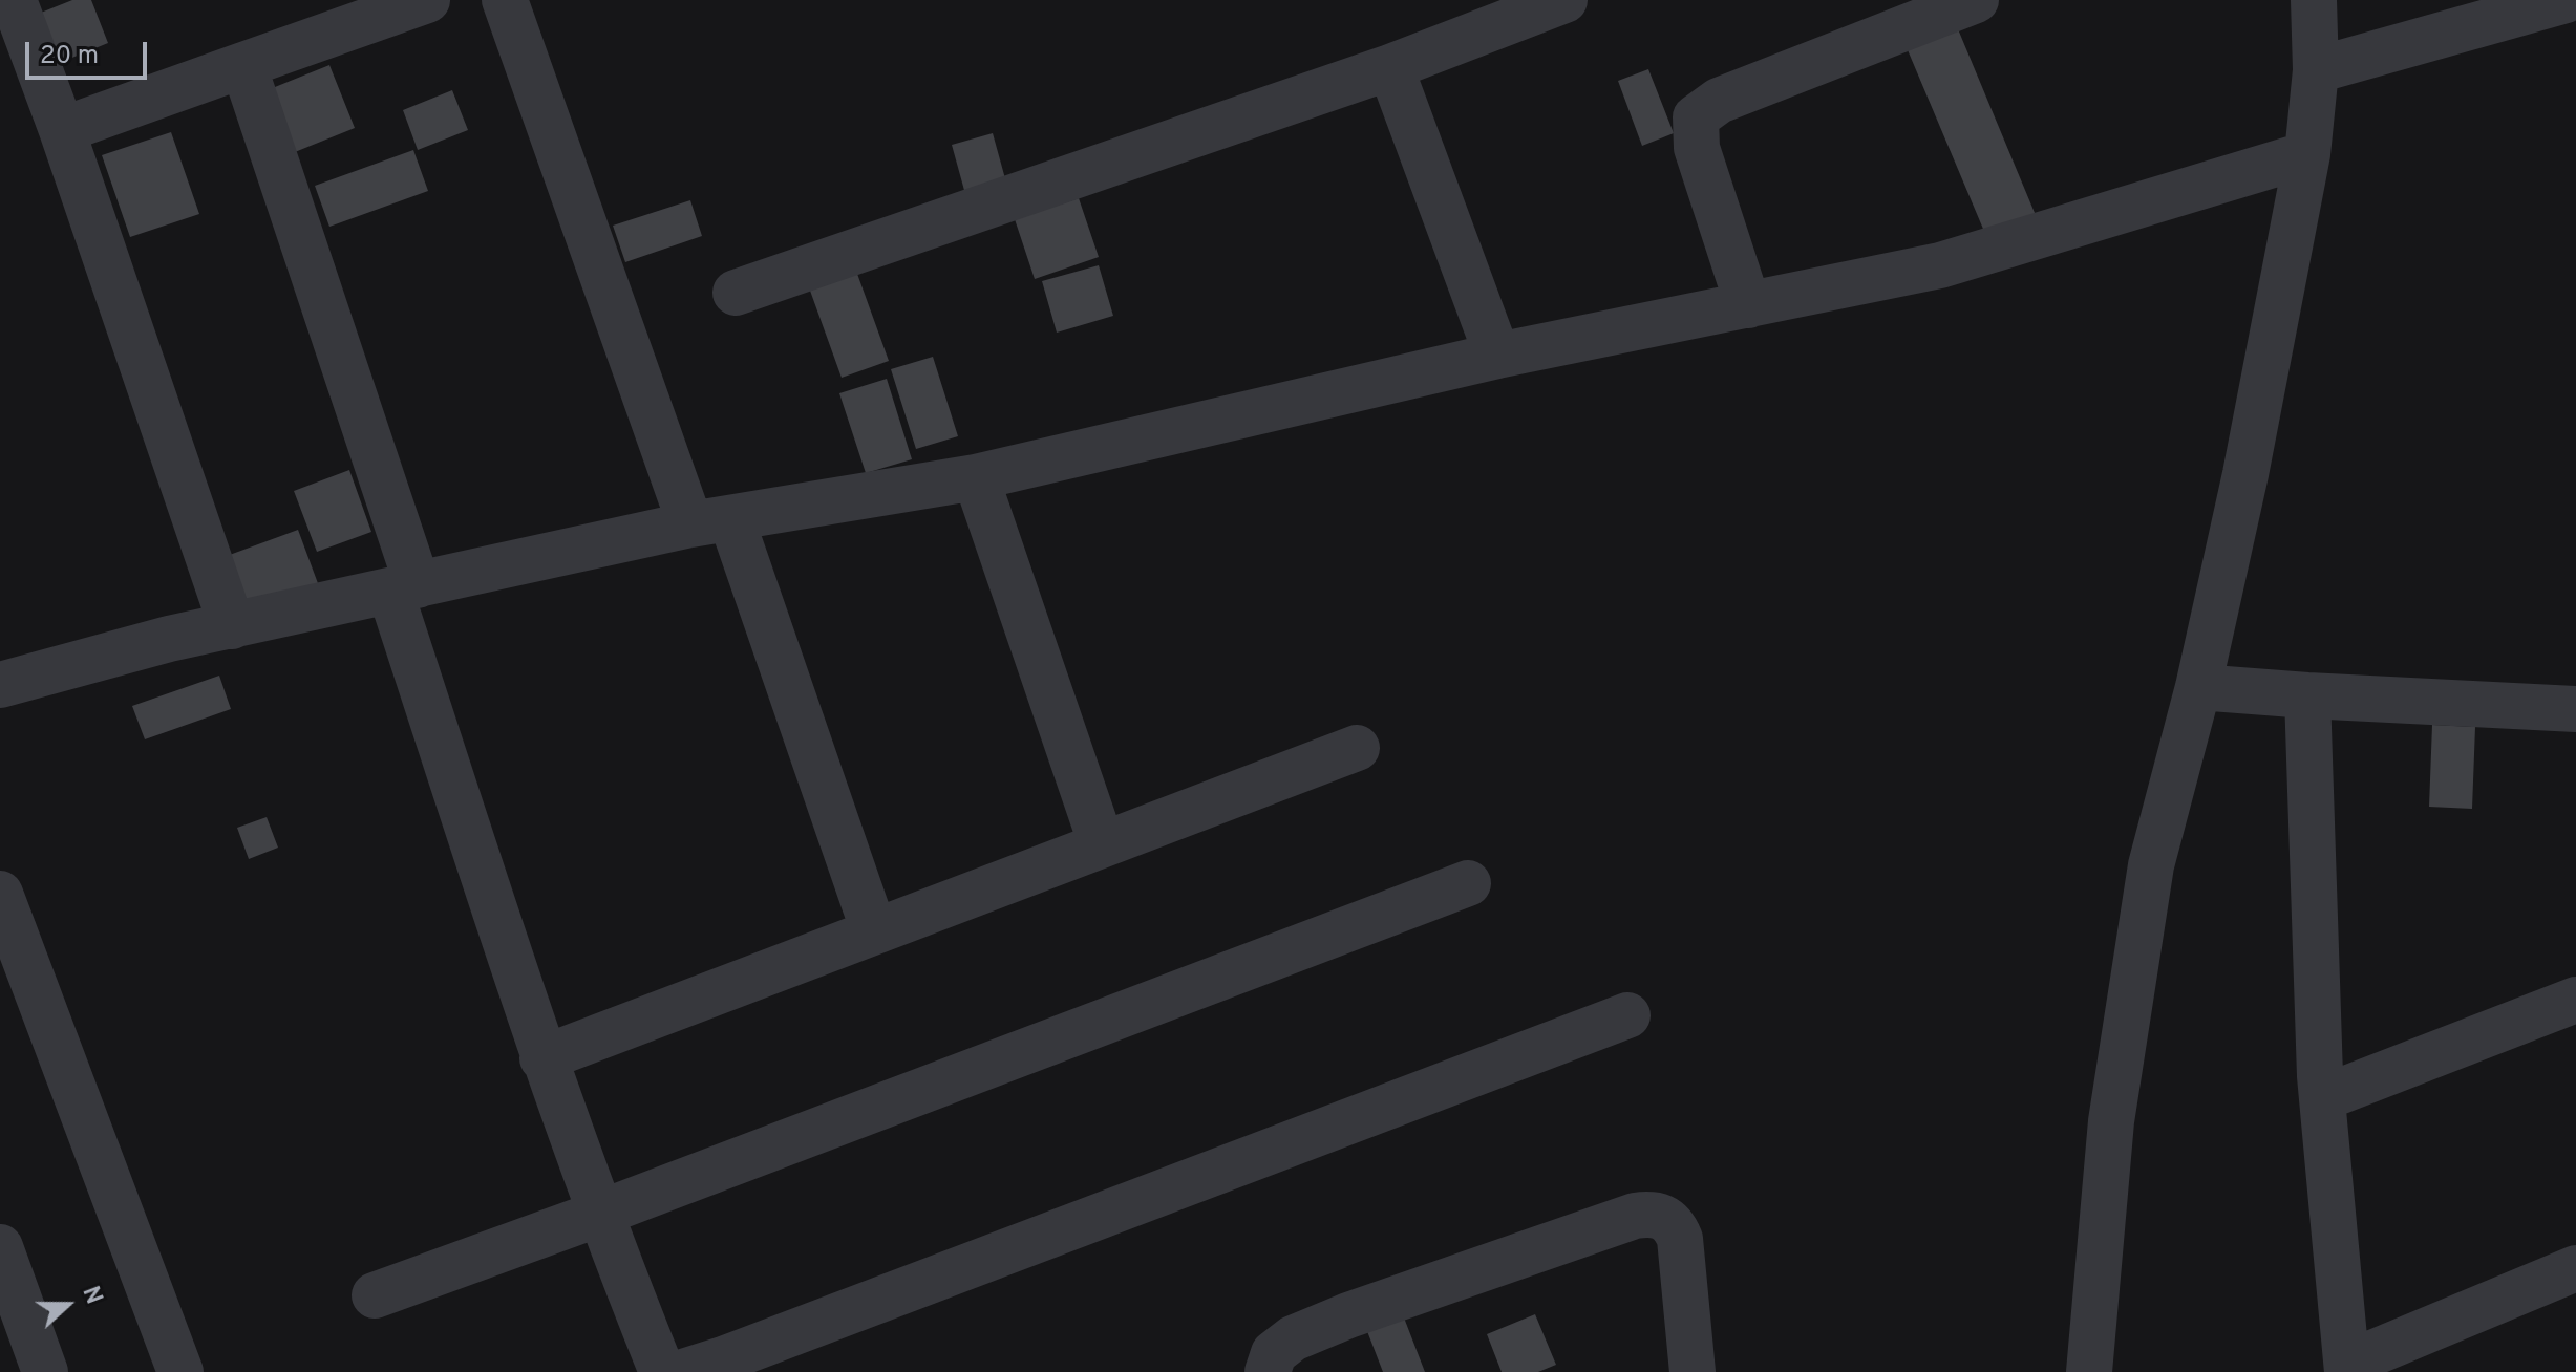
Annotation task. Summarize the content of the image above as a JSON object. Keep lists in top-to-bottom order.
{
  "scale_bar": "20 m",
  "north": "right"
}
